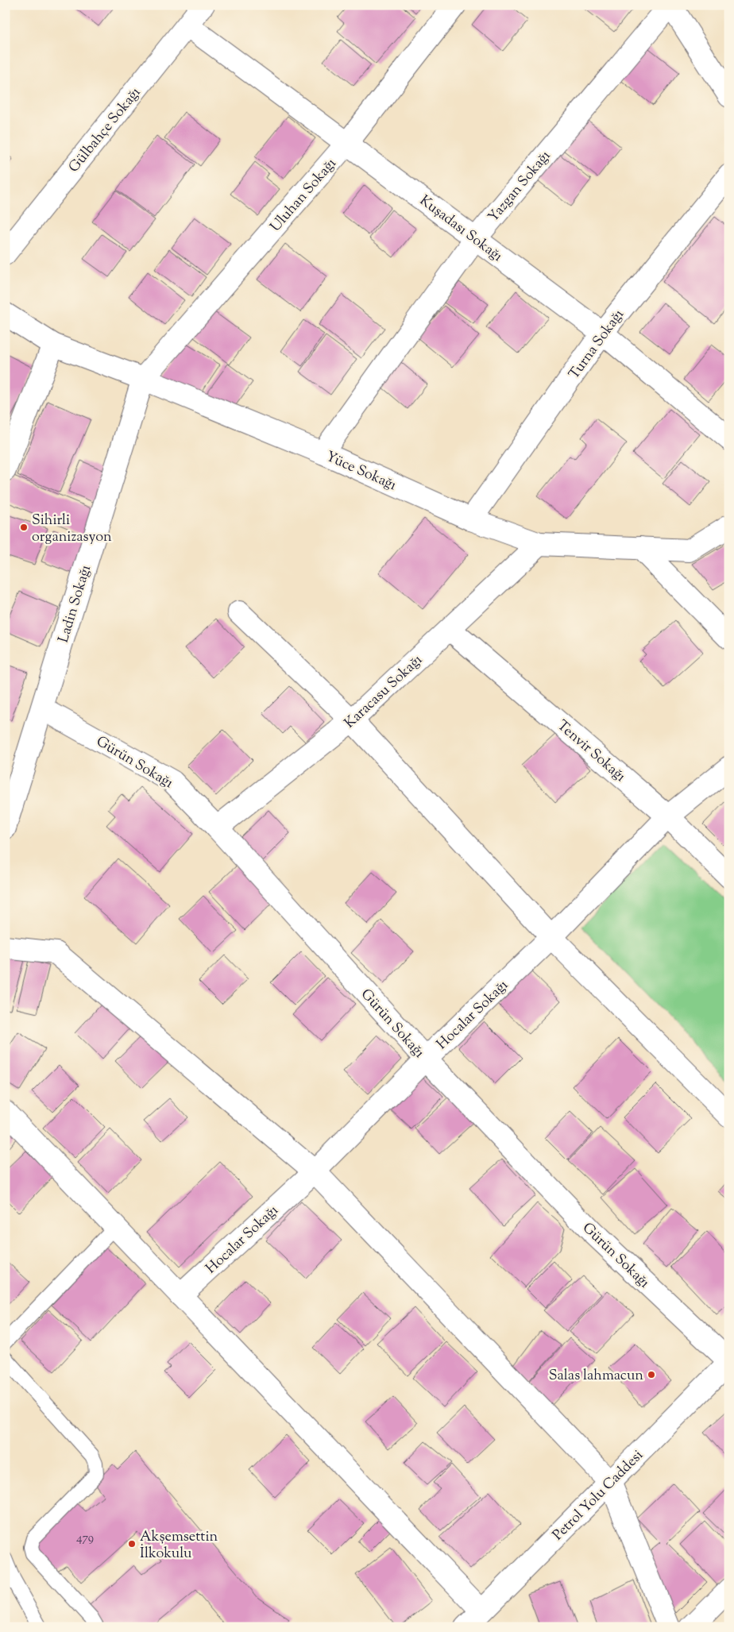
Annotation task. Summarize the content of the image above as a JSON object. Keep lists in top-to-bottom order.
{
  "streets": {
    "street": [
      "Gülbahçe Sokağı",
      "Yazgan Sokağı",
      "Uluhan Sokağı",
      "Kuşadası Sokağı",
      "Turna Sokağı",
      "Yüce Sokağı",
      "Ladin Sokağı",
      "Karacasu Sokağı",
      "Tenvir Sokağı",
      "Gürün Sokağı",
      "Hocalar Sokağı",
      "Petrol Yolu Caddesi"
    ]
  },
  "crossings": [
    ["Gülbahçe Sokağı", "Kuşadası Sokağı"],
    ["Yazgan Sokağı", "Kuşadası Sokağı"],
    ["Yazgan Sokağı", "Yüce Sokağı"],
    ["Uluhan Sokağı", "Kuşadası Sokağı"],
    ["Uluhan Sokağı", "Yüce Sokağı"],
    ["Uluhan Sokağı", "Ladin Sokağı"],
    ["Kuşadası Sokağı", "Turna Sokağı"],
    ["Turna Sokağı", "Yüce Sokağı"],
    ["Yüce Sokağı", "Ladin Sokağı"],
    ["Yüce Sokağı", "Karacasu Sokağı"],
    ["Ladin Sokağı", "Gürün Sokağı"],
    ["Karacasu Sokağı", "Tenvir Sokağı"],
    ["Karacasu Sokağı", "Gürün Sokağı"],
    ["Tenvir Sokağı", "Hocalar Sokağı"],
    ["Gürün Sokağı", "Hocalar Sokağı"],
    ["Gürün Sokağı", "Petrol Yolu Caddesi"]
  ],
  "places": ["Sihirli organizasyon", "Salas lahmacun", "Akşemsettin İlkokulu"],
  "house_numbers": ["479"]
}
